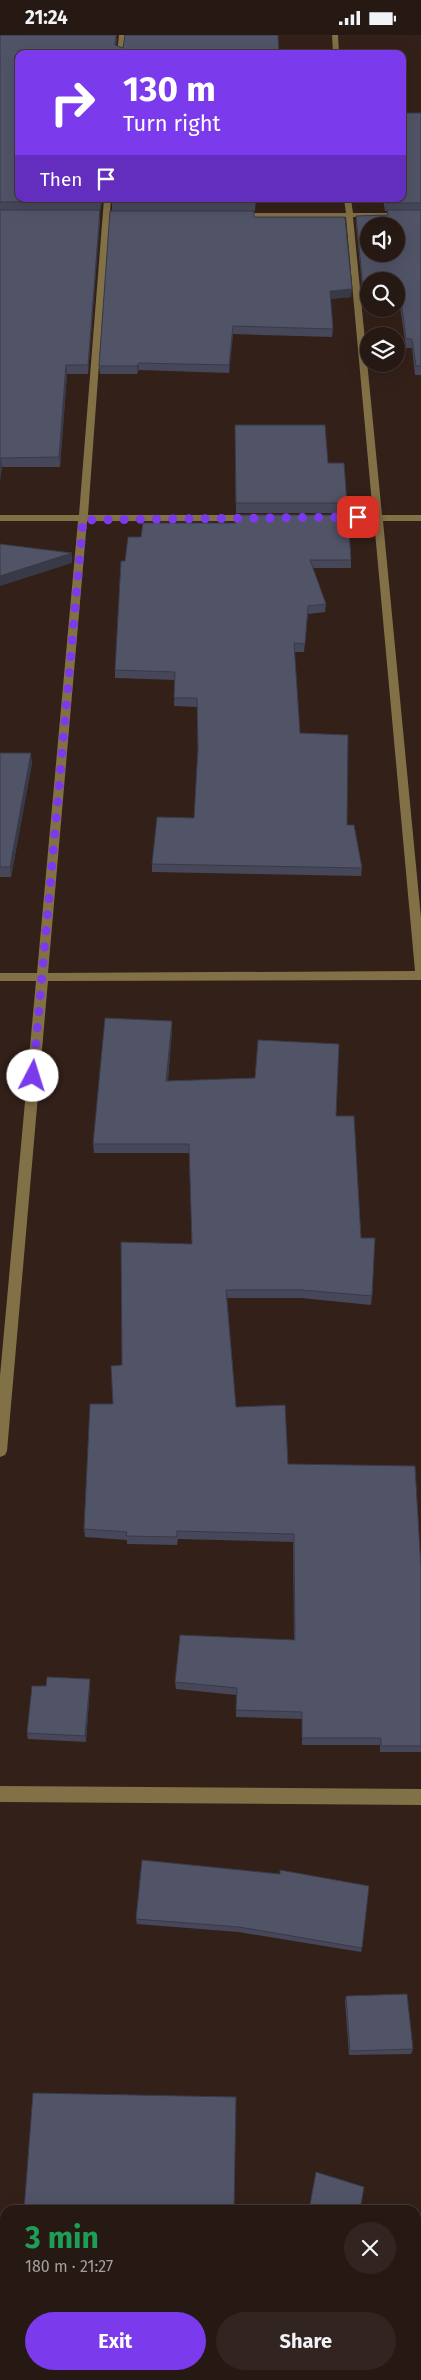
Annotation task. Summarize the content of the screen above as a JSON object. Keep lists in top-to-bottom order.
{
  "page": {
    "status": "21:24",
    "turn": ["130 m", "Turn right"],
    "then": "Then",
    "heading": ["3 min", "180 m · 21:27"],
    "buttons": ["Exit", "Share"]
  }
}
